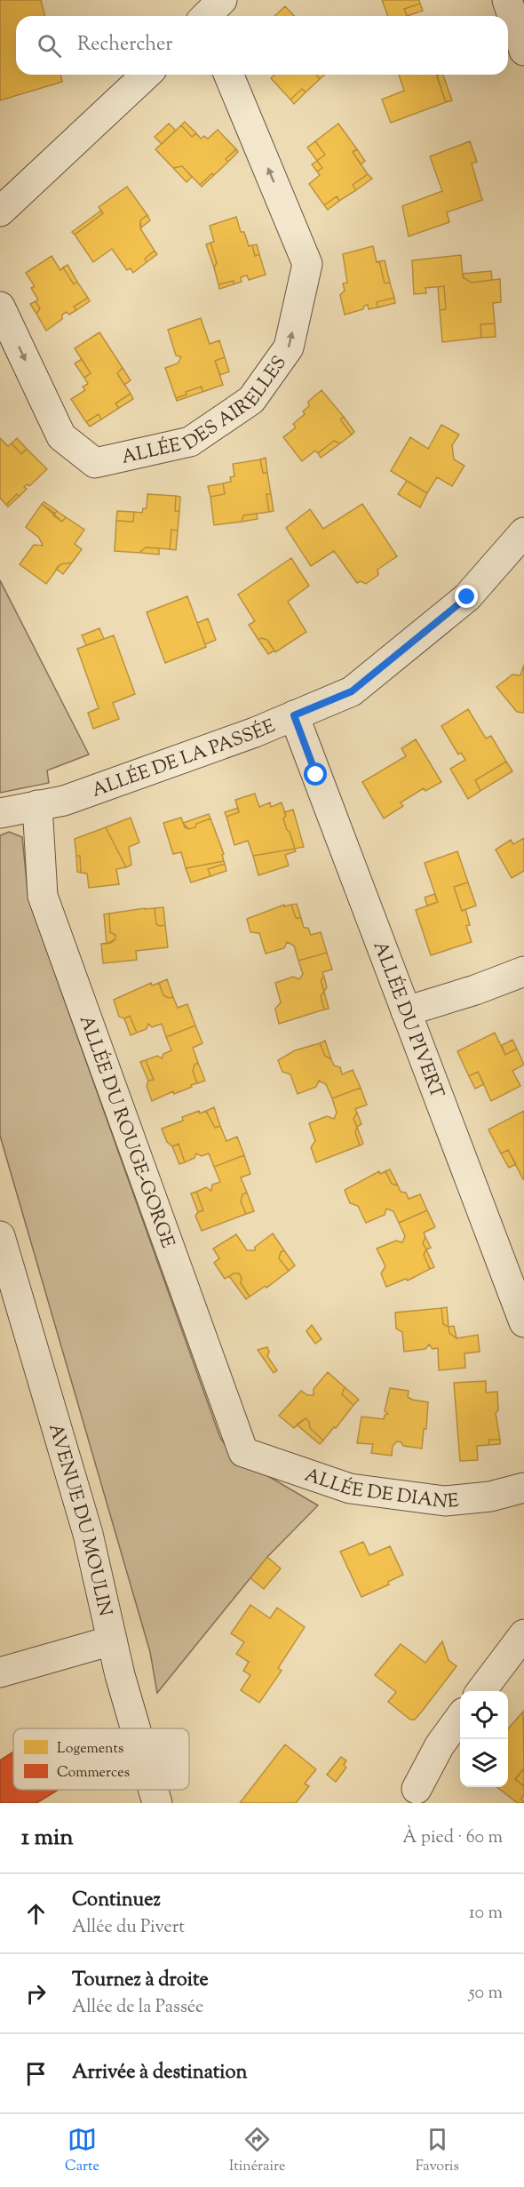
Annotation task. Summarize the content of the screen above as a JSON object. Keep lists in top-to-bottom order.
{
  "streets": {
    "street": [
      "ALLÉE DES AIRELLES",
      "ALLÉE DE LA PASSÉE",
      "ALLÉE DU PIVERT",
      "ALLÉE DU ROUGE-GORGE",
      "ALLÉE DE DIANE",
      "AVENUE DU MOULIN"
    ]
  },
  "crossings": [
    ["ALLÉE DE LA PASSÉE", "ALLÉE DU PIVERT"],
    ["ALLÉE DE LA PASSÉE", "ALLÉE DU ROUGE-GORGE"],
    ["ALLÉE DU ROUGE-GORGE", "ALLÉE DE DIANE"]
  ],
  "legend": ["Logements", "Commerces"],
  "page": {
    "search": "Rechercher",
    "heading": ["1 min", "À pied · 60 m"],
    "list": [
      ["Continuez", "Allée du Pivert", "10 m"],
      ["Tournez à droite", "Allée de la Passée", "50 m"],
      "Arrivée à destination"
    ],
    "nav": ["Carte", "Itinéraire", "Favoris"]
  }
}
